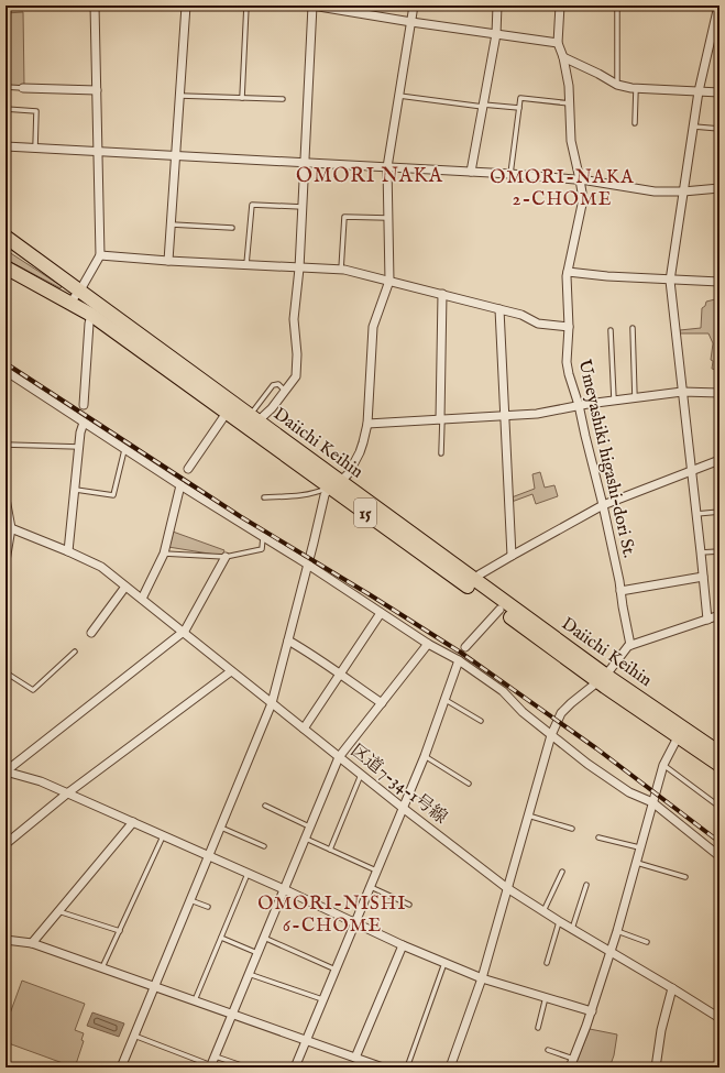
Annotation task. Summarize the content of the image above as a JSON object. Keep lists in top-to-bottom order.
{
  "streets": {
    "highway": ["Daiichi Keihin", "15"],
    "street": ["Umeyashiki higashi-dori St.", "区道7-34-1号線"]
  },
  "crossings": [
    ["Daiichi Keihin", "15"]
  ],
  "districts": ["OMORI NAKA", "OMORI-NAKA 2-CHOME", "OMORI-NISHI 6-CHOME"]
}
